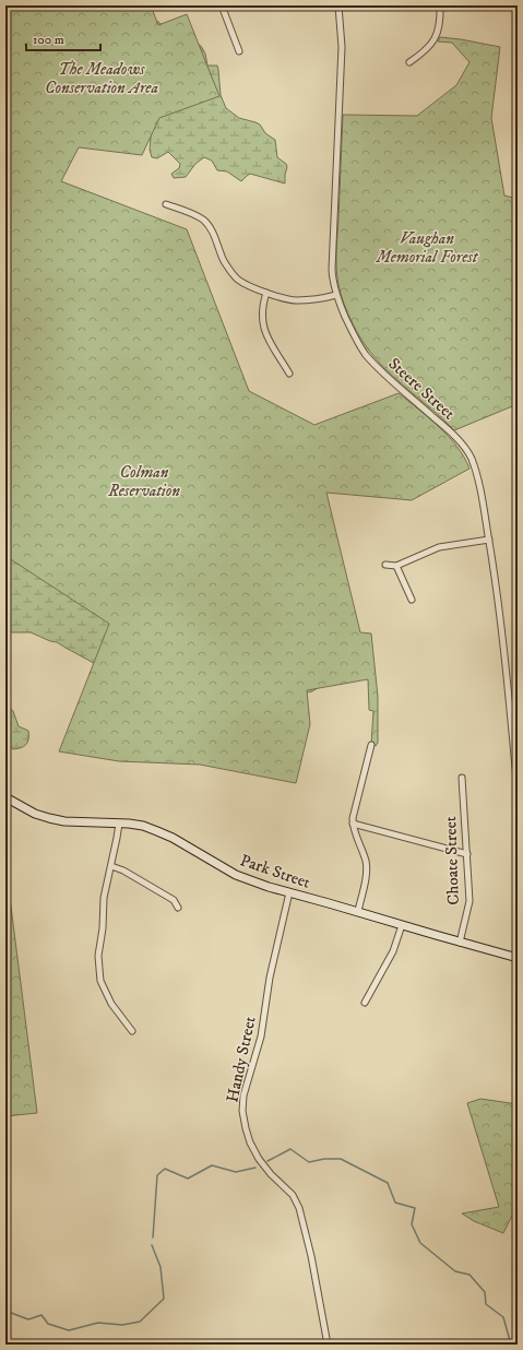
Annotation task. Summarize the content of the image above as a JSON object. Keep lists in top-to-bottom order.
{
  "streets": {
    "main road": ["Park Street"],
    "street": ["Steere Street", "Choate Street", "Handy Street"]
  },
  "crossings": [
    ["Choate Street", "Park Street"],
    ["Park Street", "Handy Street"]
  ],
  "parks": ["The Meadows Conservation Area", "Vaughan Memorial Forest", "Colman Reservation"],
  "scale_bar": "100 m"
}
